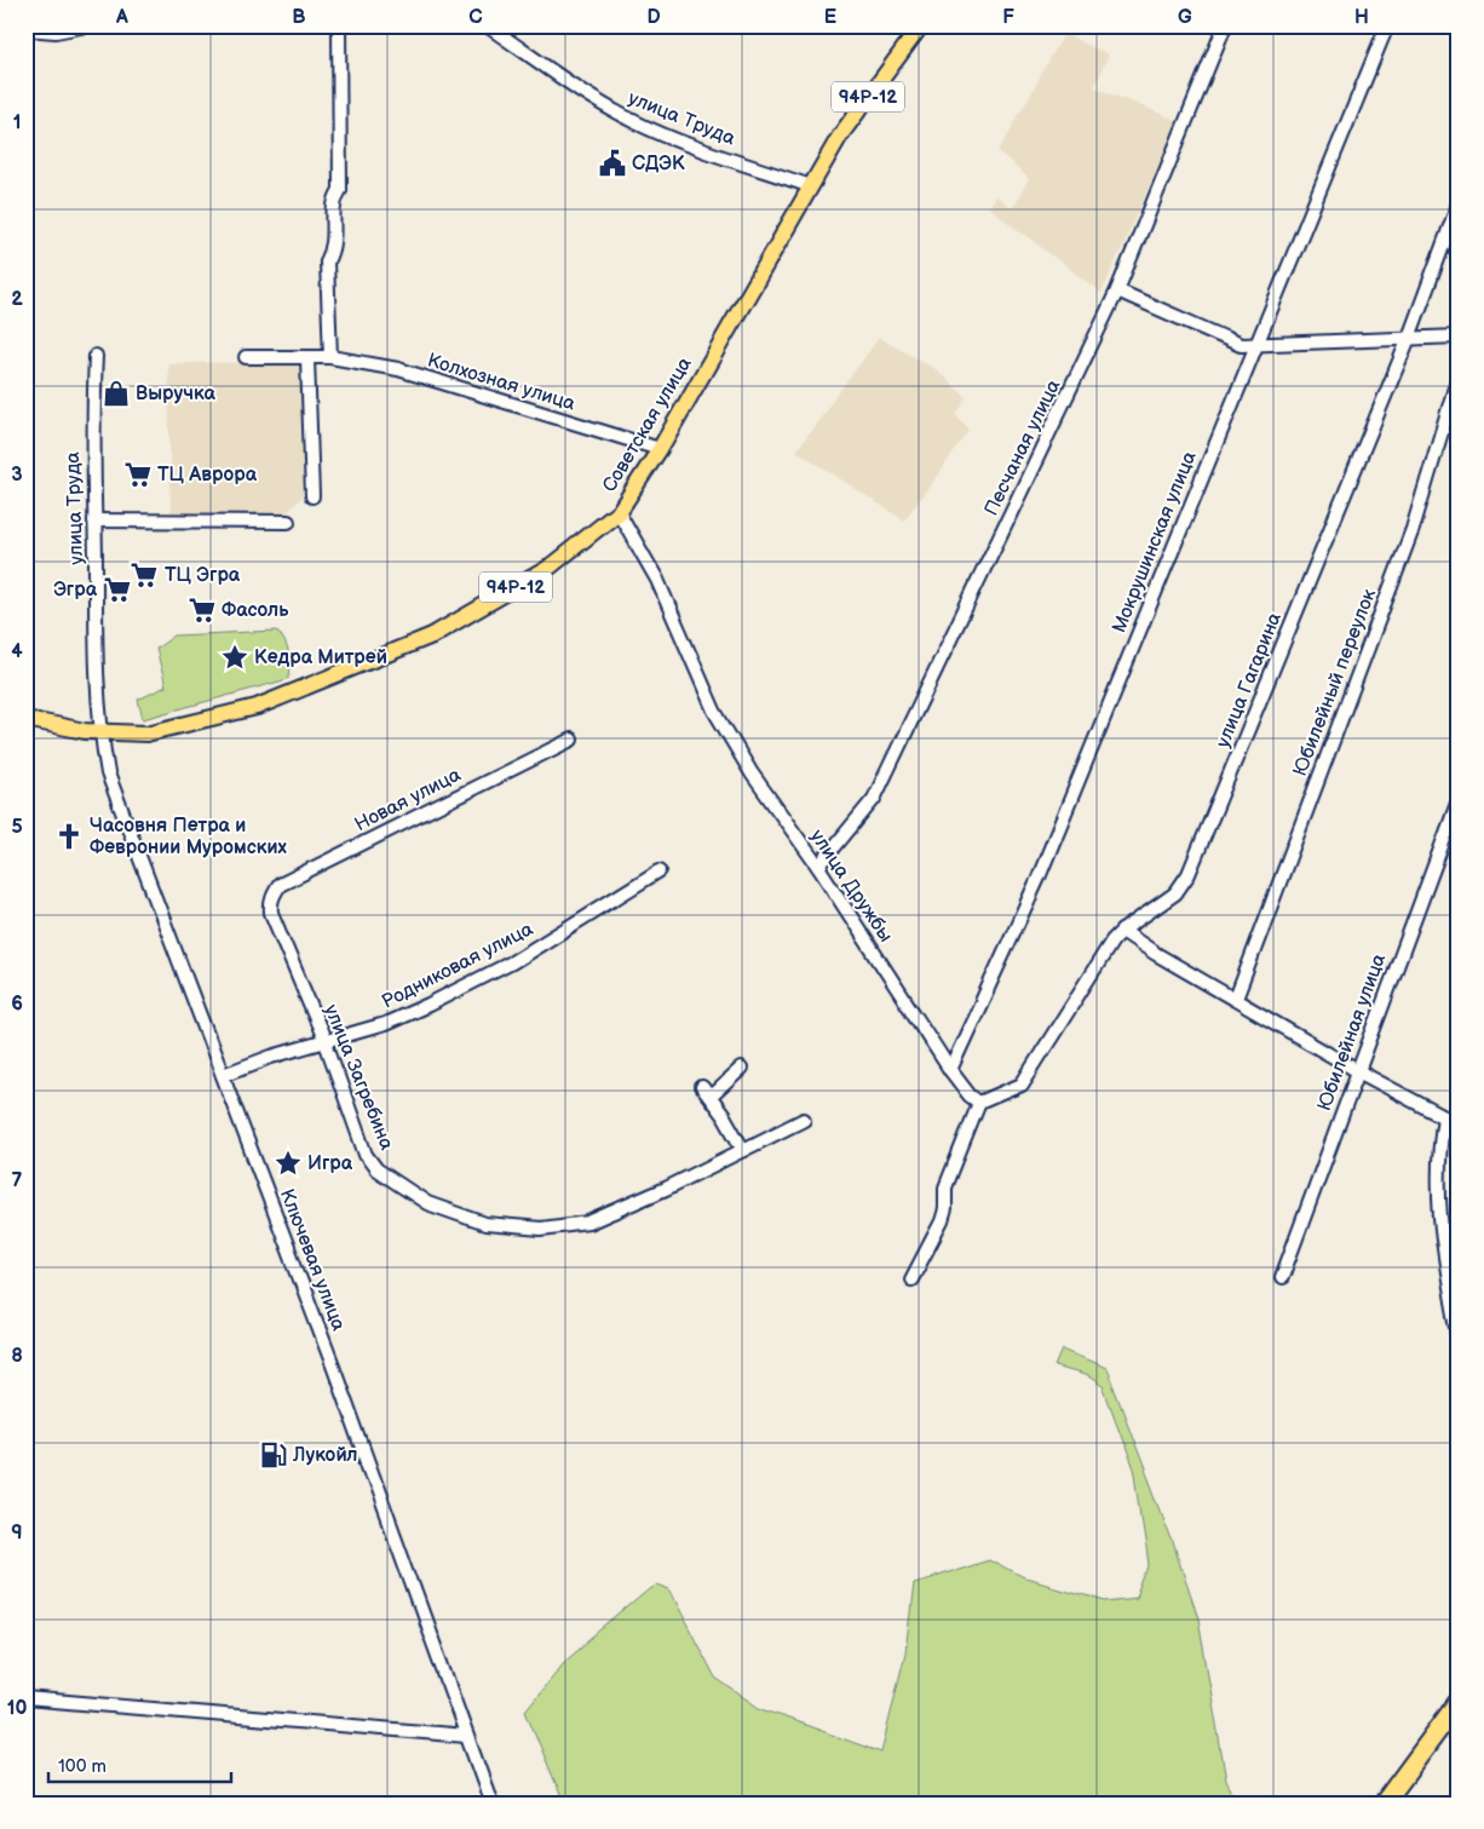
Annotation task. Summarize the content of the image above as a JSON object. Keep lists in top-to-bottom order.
{
  "streets": {
    "main road": ["94Р-12", "Советская улица"],
    "street": [
      "улица Труда",
      "Колхозная улица",
      "Песчаная улица",
      "Мокрушинская улица",
      "улица Гагарина",
      "Юбилейный переулок",
      "Новая улица",
      "улица Дружбы",
      "Родниковая улица",
      "Юбилейная улица",
      "улица Загребина",
      "Ключевая улица"
    ]
  },
  "crossings": [
    ["улица Труда", "Советская улица"],
    ["улица Труда", "Ключевая улица"],
    ["Колхозная улица", "Советская улица"],
    ["Советская улица", "улица Дружбы"],
    ["Советская улица", "Ключевая улица"],
    ["Песчаная улица", "улица Дружбы"],
    ["Мокрушинская улица", "улица Дружбы"],
    ["улица Гагарина", "улица Дружбы"],
    ["Новая улица", "улица Загребина"],
    ["Родниковая улица", "улица Загребина"],
    ["Родниковая улица", "Ключевая улица"]
  ],
  "places": {
    "public building": ["СДЭК"],
    "shop": ["Выручка"],
    "supermarket": [
      "ТЦ Аврора",
      "ТЦ Эгра",
      "Эгра",
      "Фасоль"
    ],
    "place": ["Кедра Митрей", "Игра"],
    "church": ["Часовня Петра и Февронии Муромских"],
    "fuel station": ["Лукойл"]
  },
  "scale_bar": "100 m",
  "grid": {
    "columns": [
      "A",
      "B",
      "C",
      "D",
      "E",
      "F",
      "G",
      "H"
    ],
    "rows": [
      "1",
      "2",
      "3",
      "4",
      "5",
      "6",
      "7",
      "8",
      "9",
      "10"
    ]
  }
}
